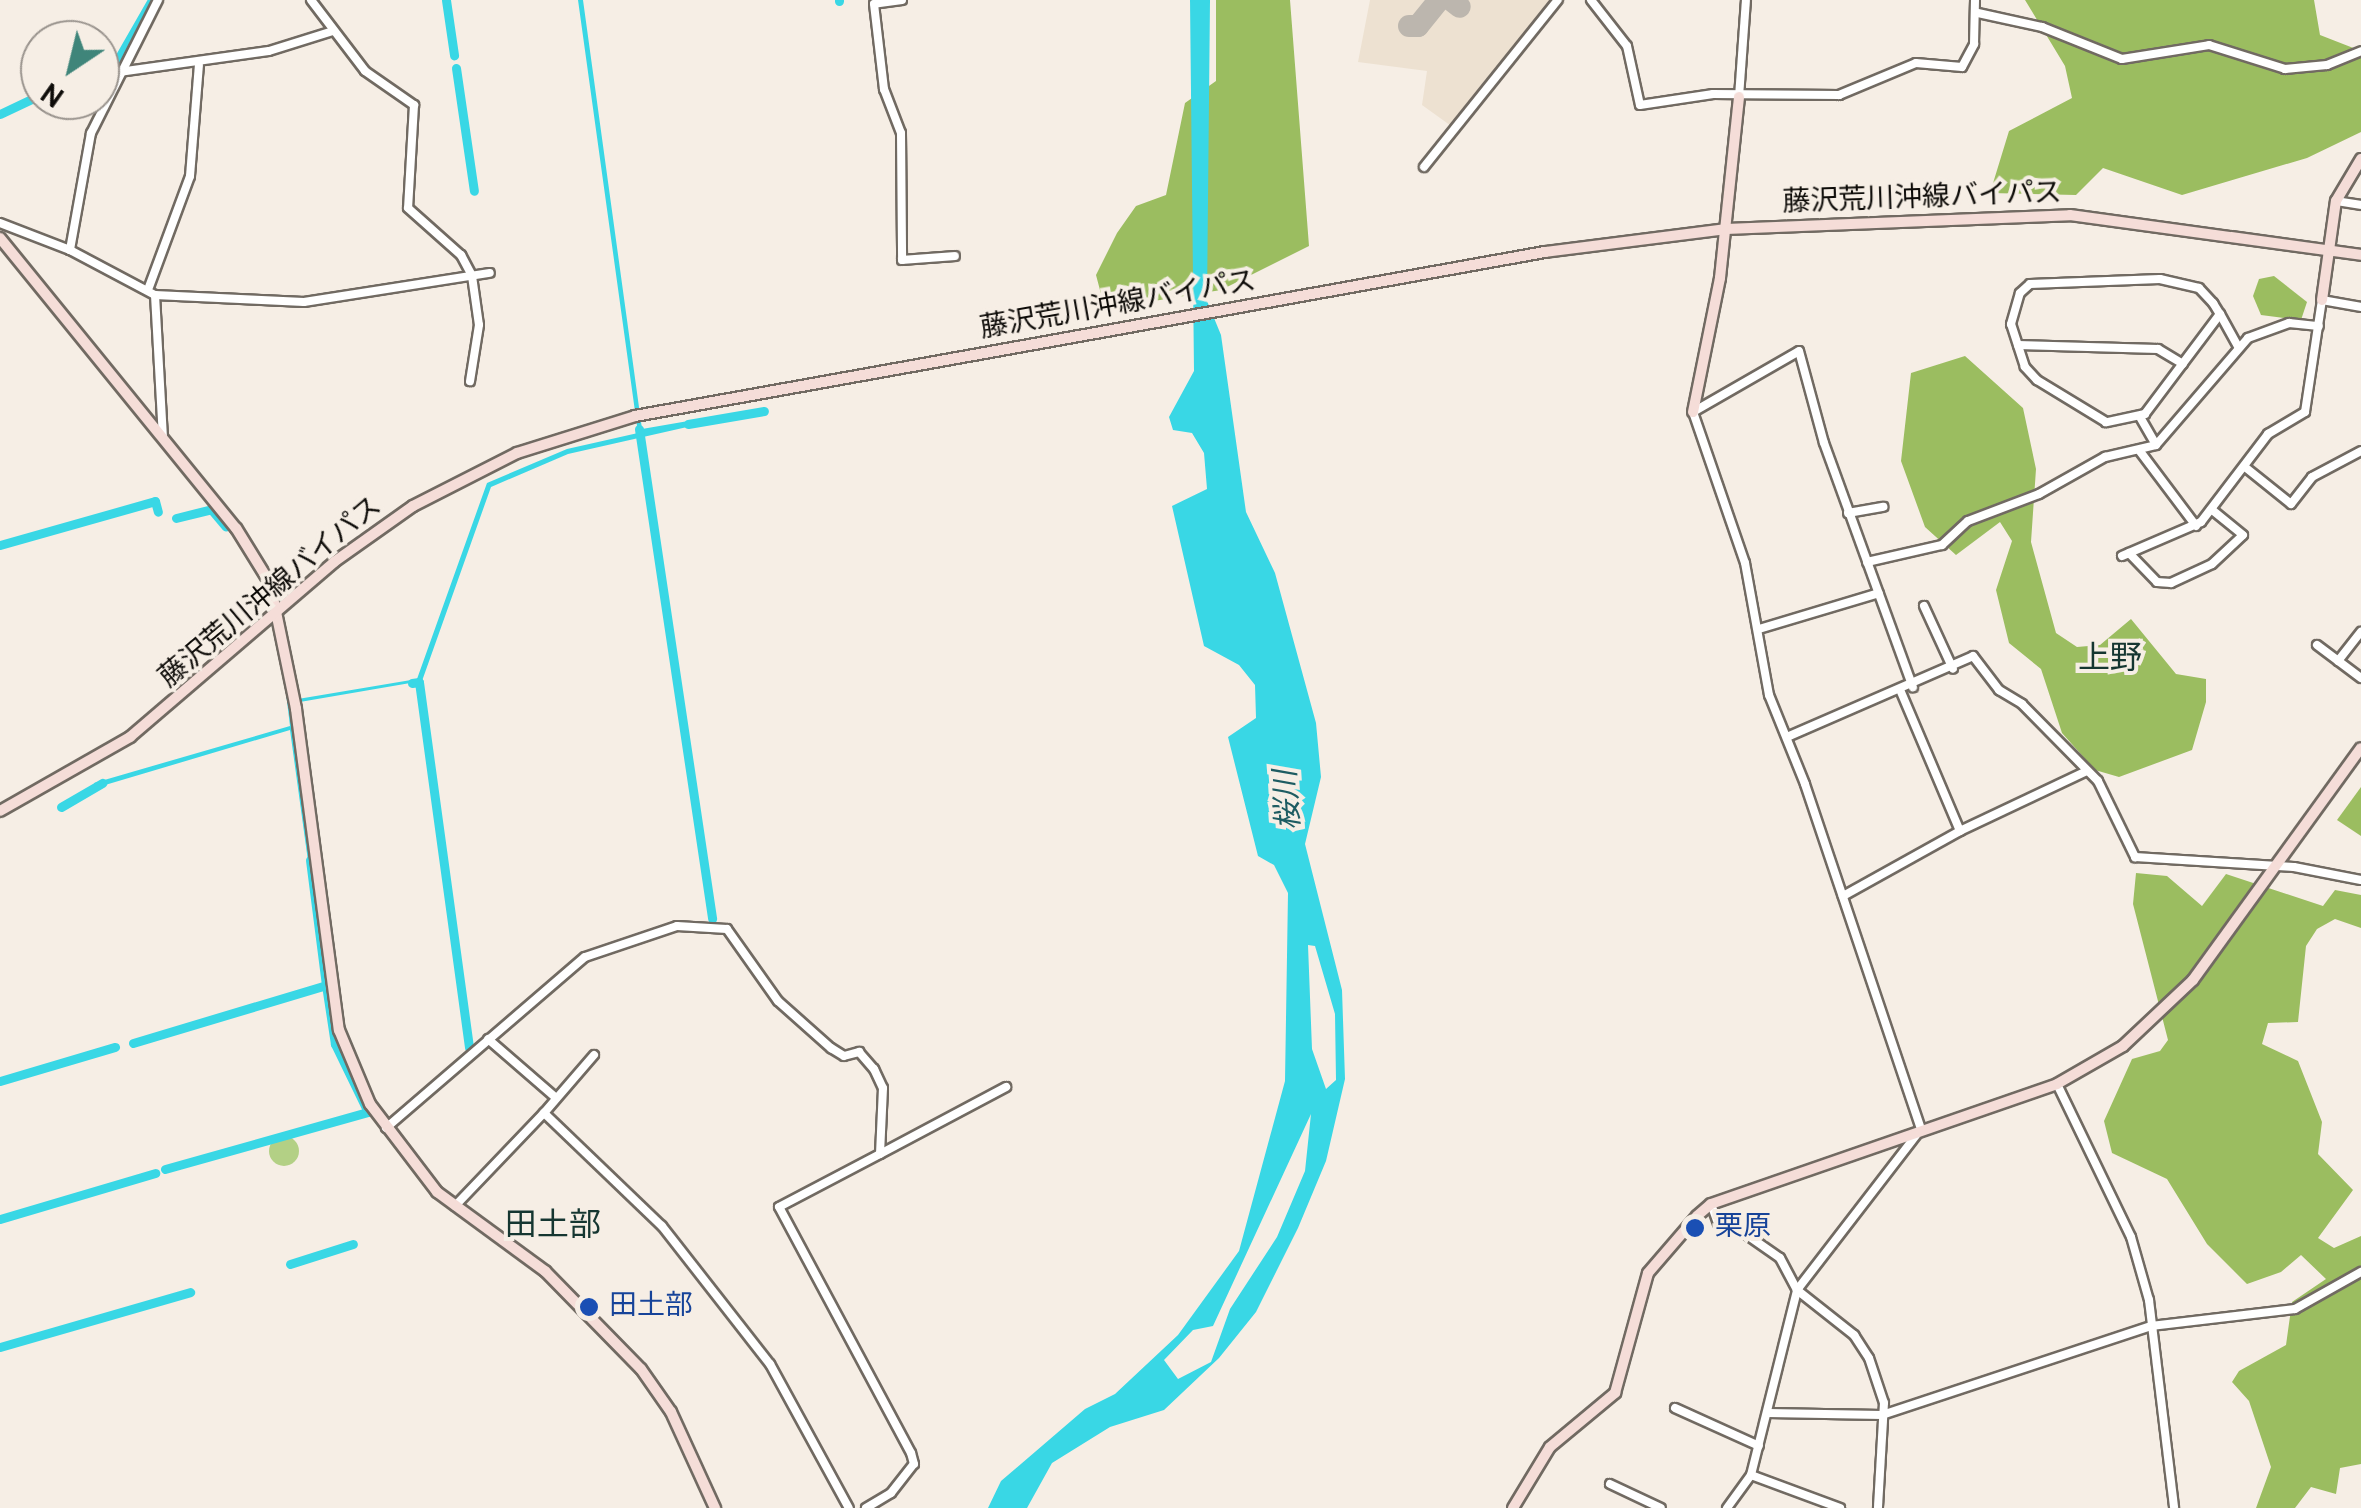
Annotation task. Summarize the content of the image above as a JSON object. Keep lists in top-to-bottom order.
{
  "streets": {
    "street": ["藤沢荒川沖線バイパス"]
  },
  "districts": ["上野", "田土部"],
  "water": ["桜川"],
  "places": ["栗原", "田土部"],
  "north": "bottom left"
}
